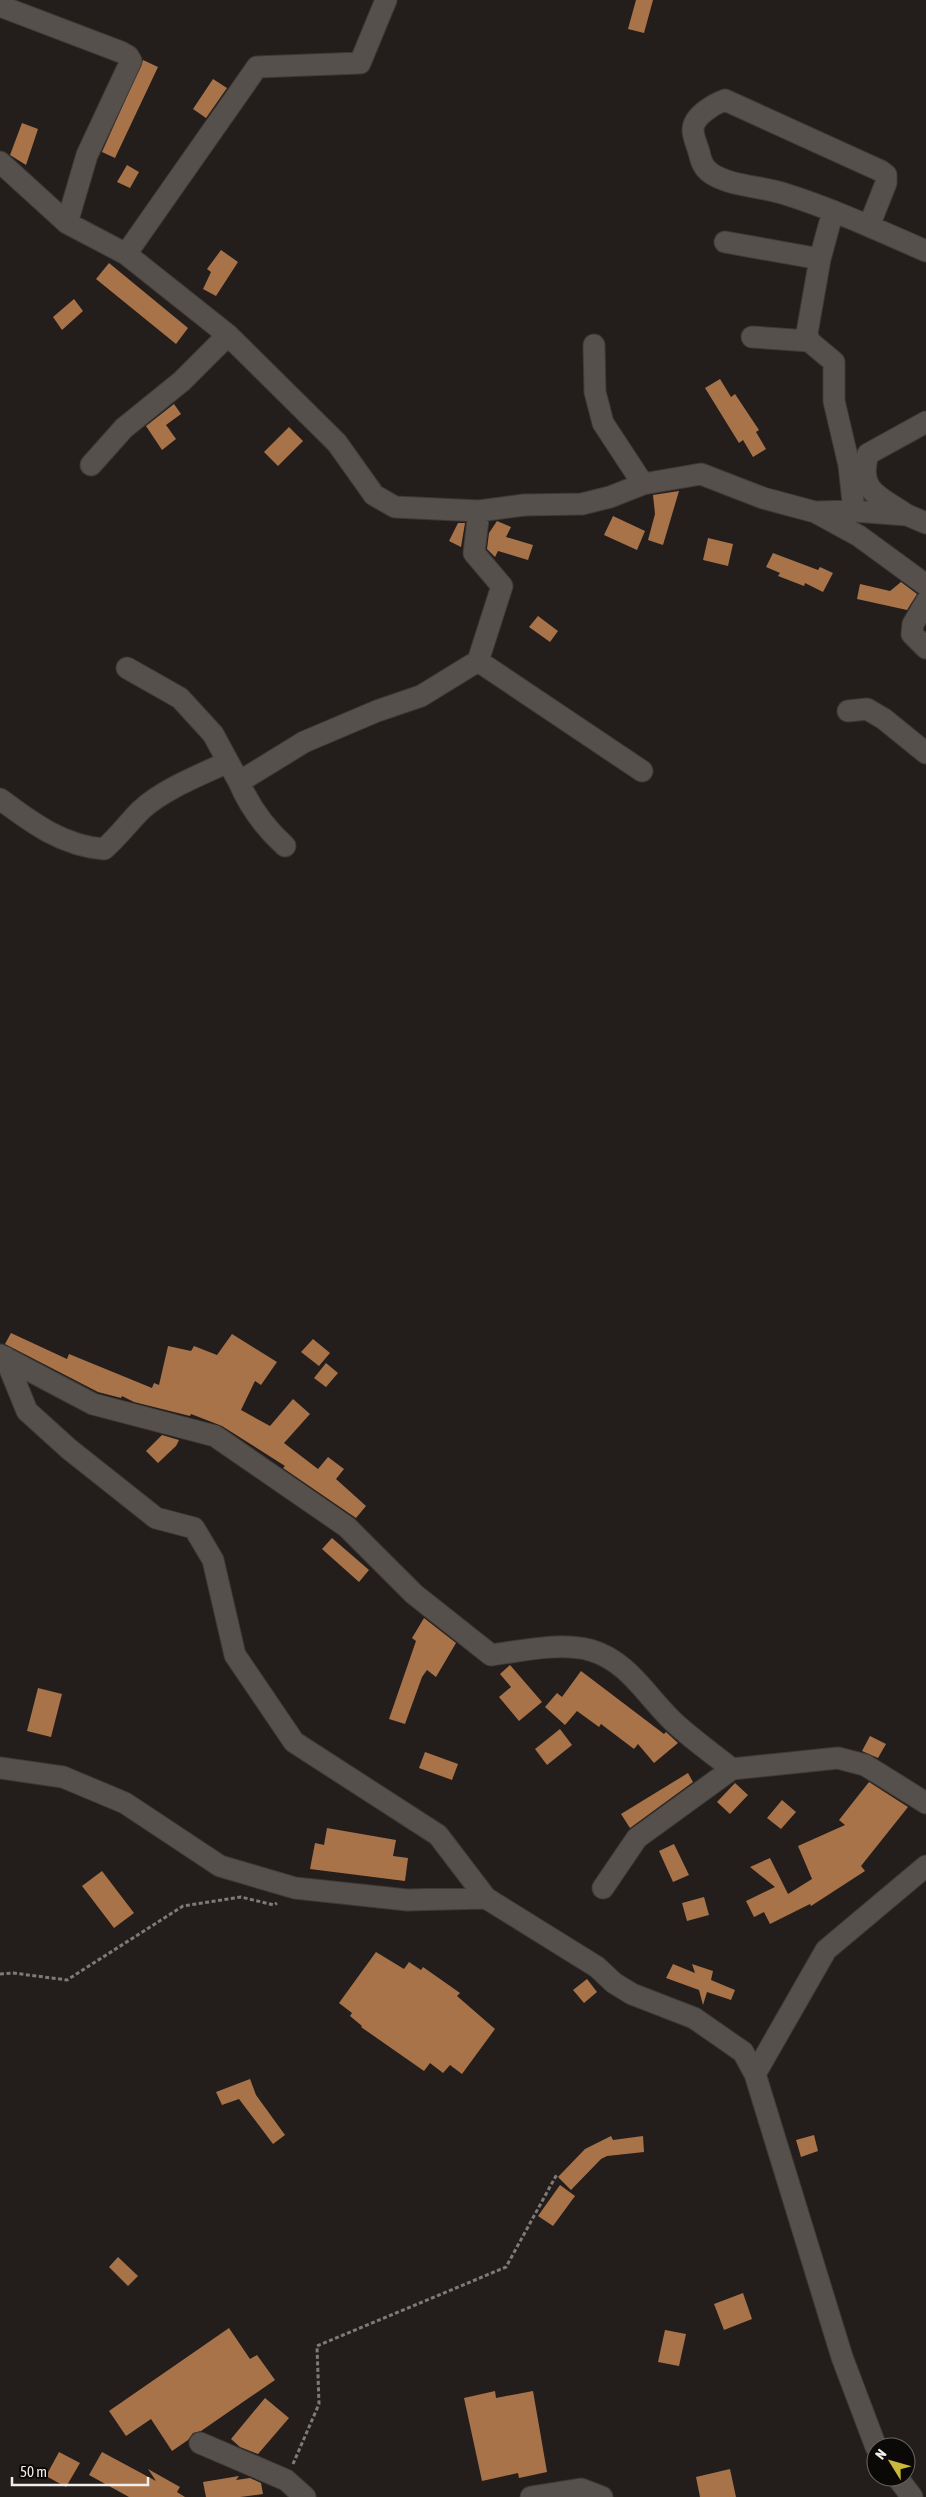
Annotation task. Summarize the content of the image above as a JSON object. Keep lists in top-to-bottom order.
{
  "scale_bar": "50 m",
  "north": "top left"
}
